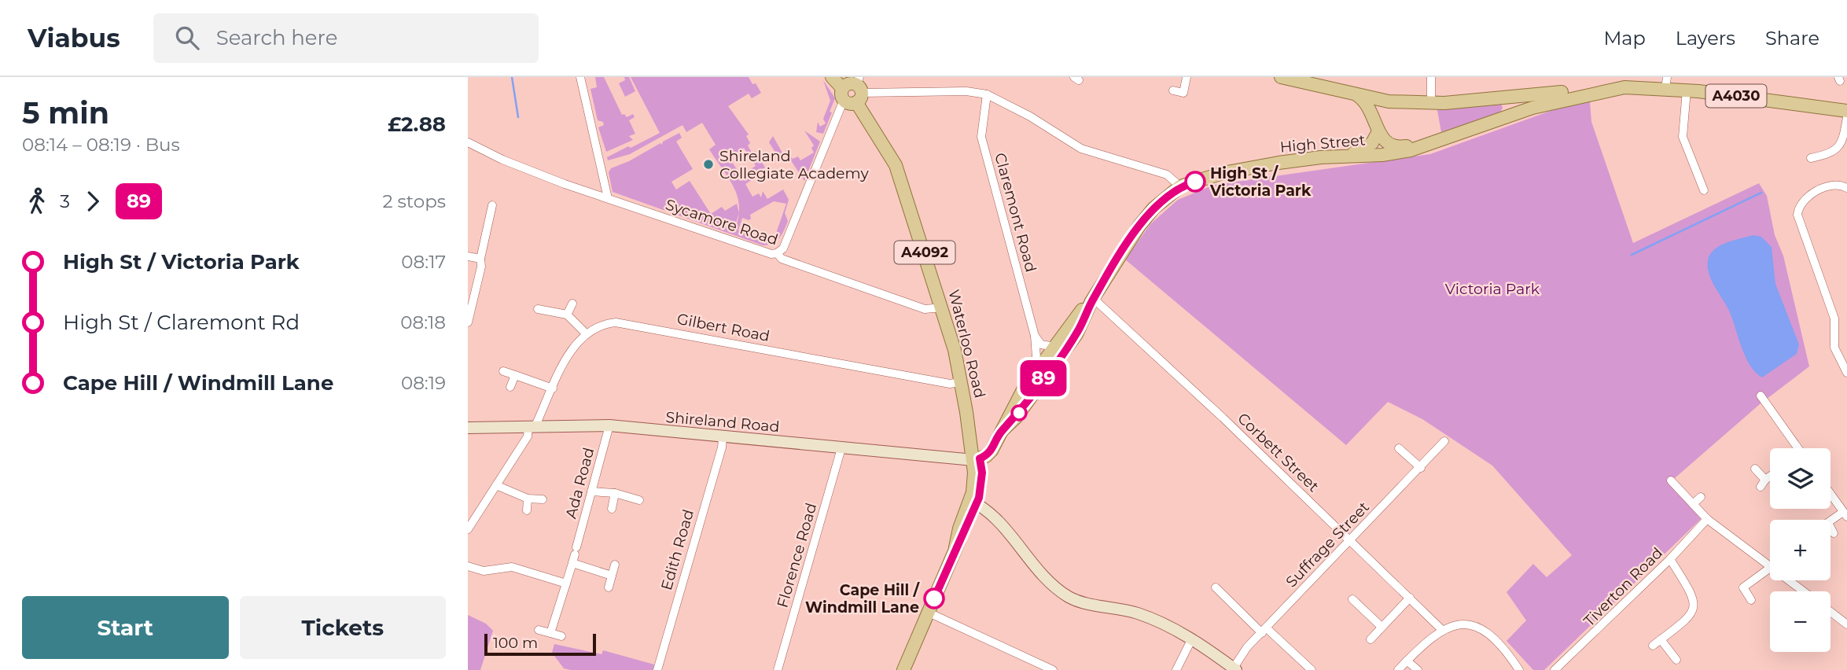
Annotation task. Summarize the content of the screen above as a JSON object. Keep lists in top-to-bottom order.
{
  "streets": {
    "main road": [
      "A4030",
      "High Street",
      "A4092",
      "Waterloo Road",
      "Shireland Road"
    ],
    "street": [
      "Claremont Road",
      "Sycamore Road",
      "Gilbert Road",
      "Corbett Street",
      "Ada Road",
      "Suffrage Street",
      "Edith Road",
      "Florence Road",
      "Tiverton Road"
    ]
  },
  "crossings": [
    ["A4030", "High Street"],
    ["A4030", "Claremont Road"],
    ["A4030", "A4092"],
    ["A4030", "Waterloo Road"],
    ["A4030", "Shireland Road"],
    ["High Street", "Corbett Street"],
    ["Sycamore Road", "Waterloo Road"],
    ["A4092", "Waterloo Road"],
    ["A4092", "Shireland Road"],
    ["Gilbert Road", "Waterloo Road"],
    ["Gilbert Road", "Shireland Road"],
    ["Waterloo Road", "Shireland Road"],
    ["Shireland Road", "Ada Road"],
    ["Shireland Road", "Edith Road"],
    ["Shireland Road", "Florence Road"],
    ["Corbett Street", "Suffrage Street"]
  ],
  "parks": ["Victoria Park"],
  "places": ["Shireland Collegiate Academy", "High St / Victoria Park", "Cape Hill / Windmill Lane"],
  "lines": ["bus line 89"],
  "scale_bar": "100 m",
  "page": {
    "header": "Viabus",
    "search": "Search here",
    "nav": ["Map", "Layers", "Share"],
    "heading": ["5 min", "08:14 – 08:19 · Bus", "£2.88"],
    "on_map": "89",
    "legs": ["3", "89", "2 stops"],
    "list": [
      {
        "name": "High St / Victoria Park",
        "value": "08:17"
      },
      {
        "name": "High St / Claremont Rd",
        "value": "08:18"
      },
      {
        "name": "Cape Hill / Windmill Lane",
        "value": "08:19"
      }
    ],
    "map_buttons": ["+", "−"],
    "buttons": ["Start", "Tickets"],
    "scale": "100 m"
  }
}
